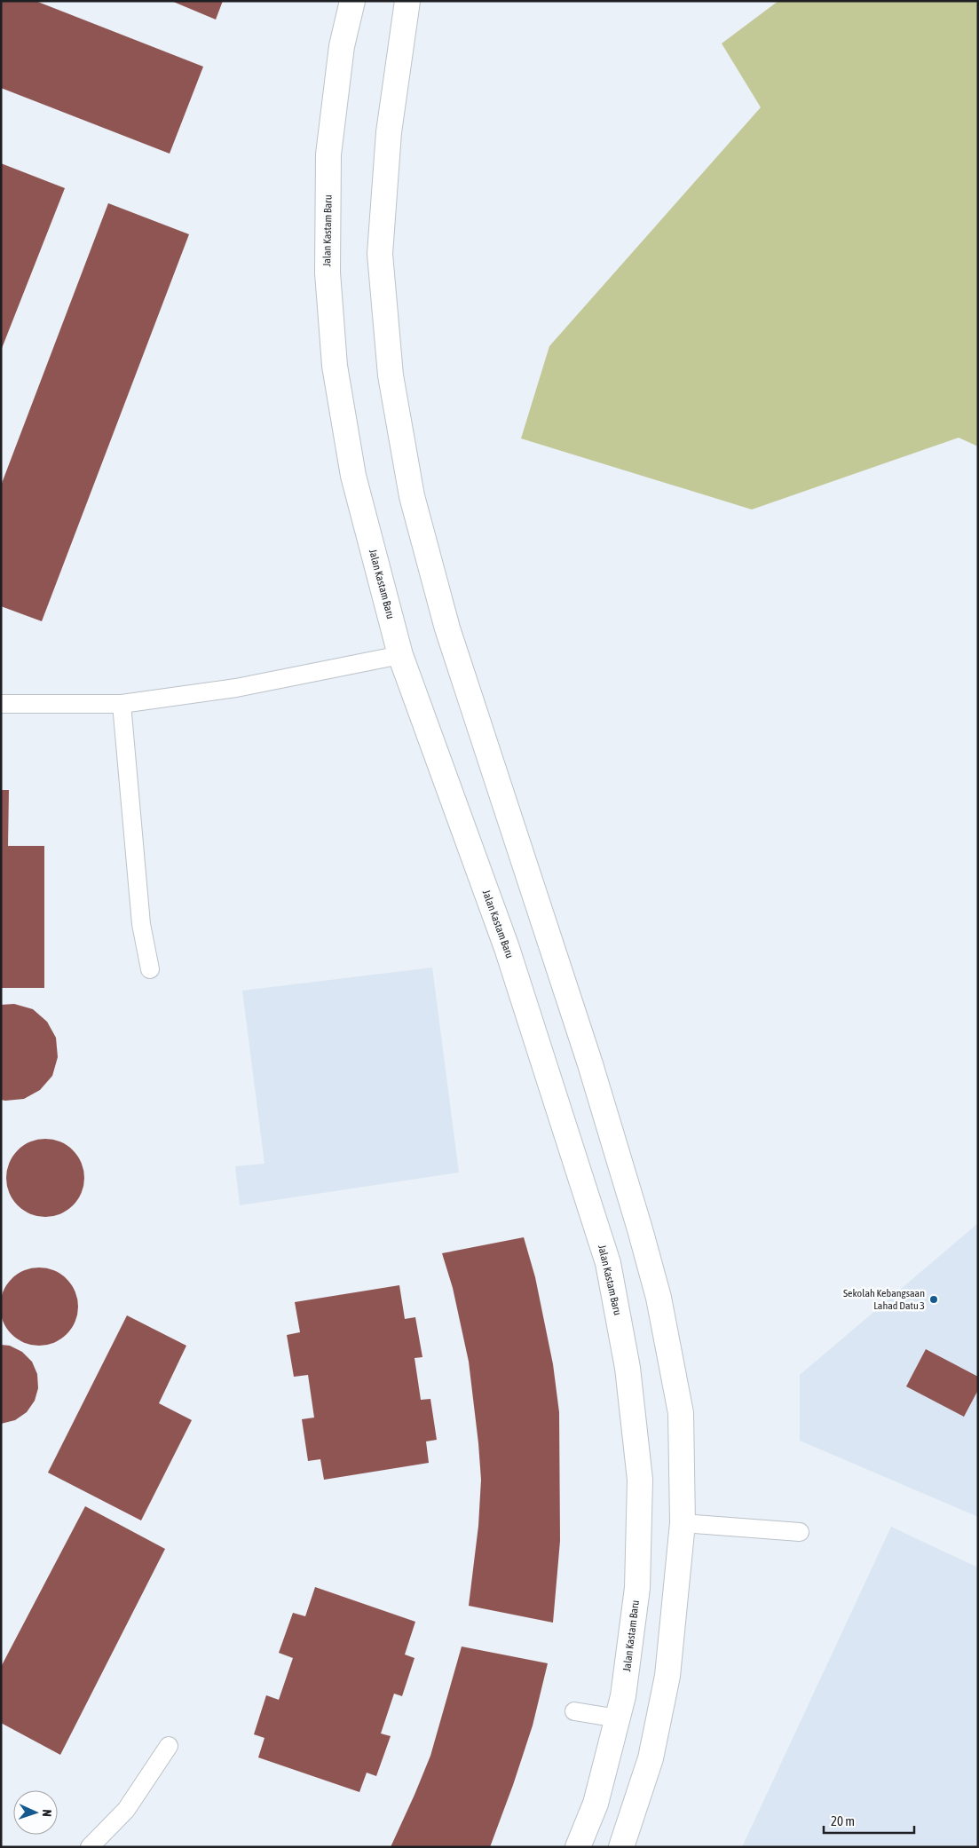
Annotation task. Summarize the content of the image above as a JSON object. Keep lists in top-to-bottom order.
{
  "streets": {
    "street": ["Jalan Kastam Baru"]
  },
  "places": ["Sekolah Kebangsaan Lahad Datu 3"],
  "scale_bar": "20 m",
  "north": "right"
}
